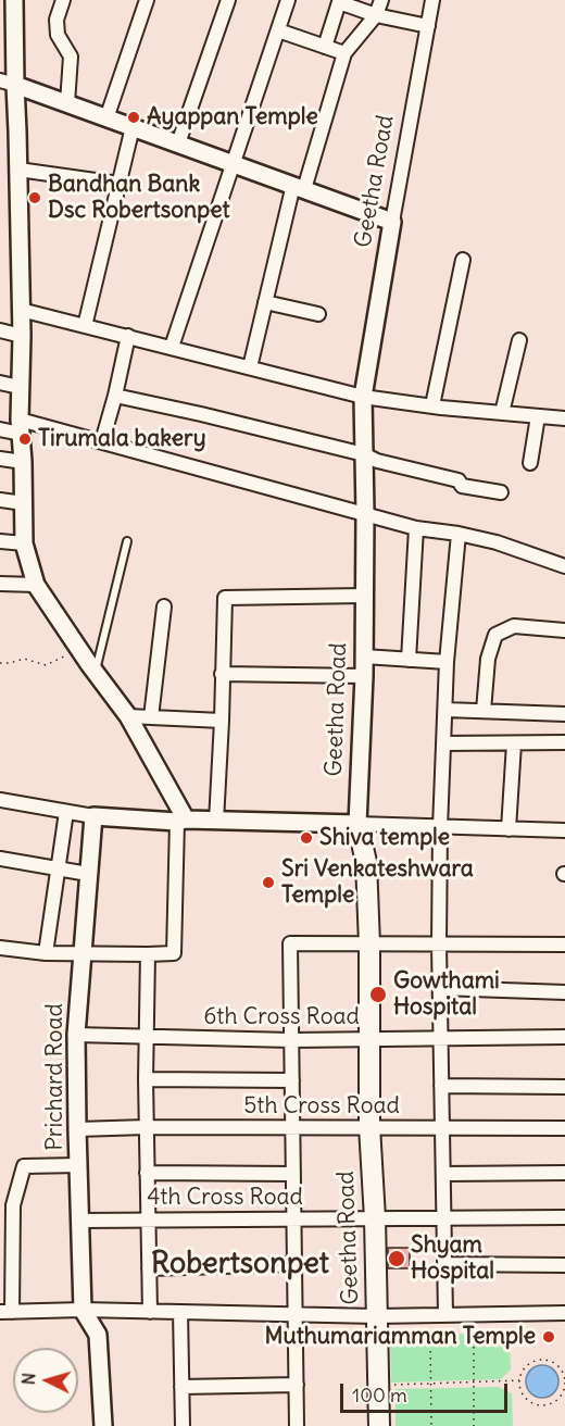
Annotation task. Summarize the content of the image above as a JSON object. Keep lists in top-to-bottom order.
{
  "streets": {
    "main road": ["Geetha Road"],
    "street": [
      "6th Cross Road",
      "Prichard Road",
      "5th Cross Road",
      "4th Cross Road"
    ]
  },
  "crossings": [
    ["Geetha Road", "6th Cross Road"],
    ["Geetha Road", "5th Cross Road"],
    ["Geetha Road", "4th Cross Road"],
    ["6th Cross Road", "Prichard Road"],
    ["Prichard Road", "5th Cross Road"],
    ["Prichard Road", "4th Cross Road"]
  ],
  "districts": ["Robertsonpet"],
  "places": [
    "Ayappan Temple",
    "Bandhan Bank Dsc Robertsonpet",
    "Tirumala bakery",
    "Shiva temple",
    "Sri Venkateshwara Temple",
    "Gowthami Hospital",
    "Shyam Hospital",
    "Muthumariamman Temple"
  ],
  "scale_bar": "100 m",
  "north": "left"
}
